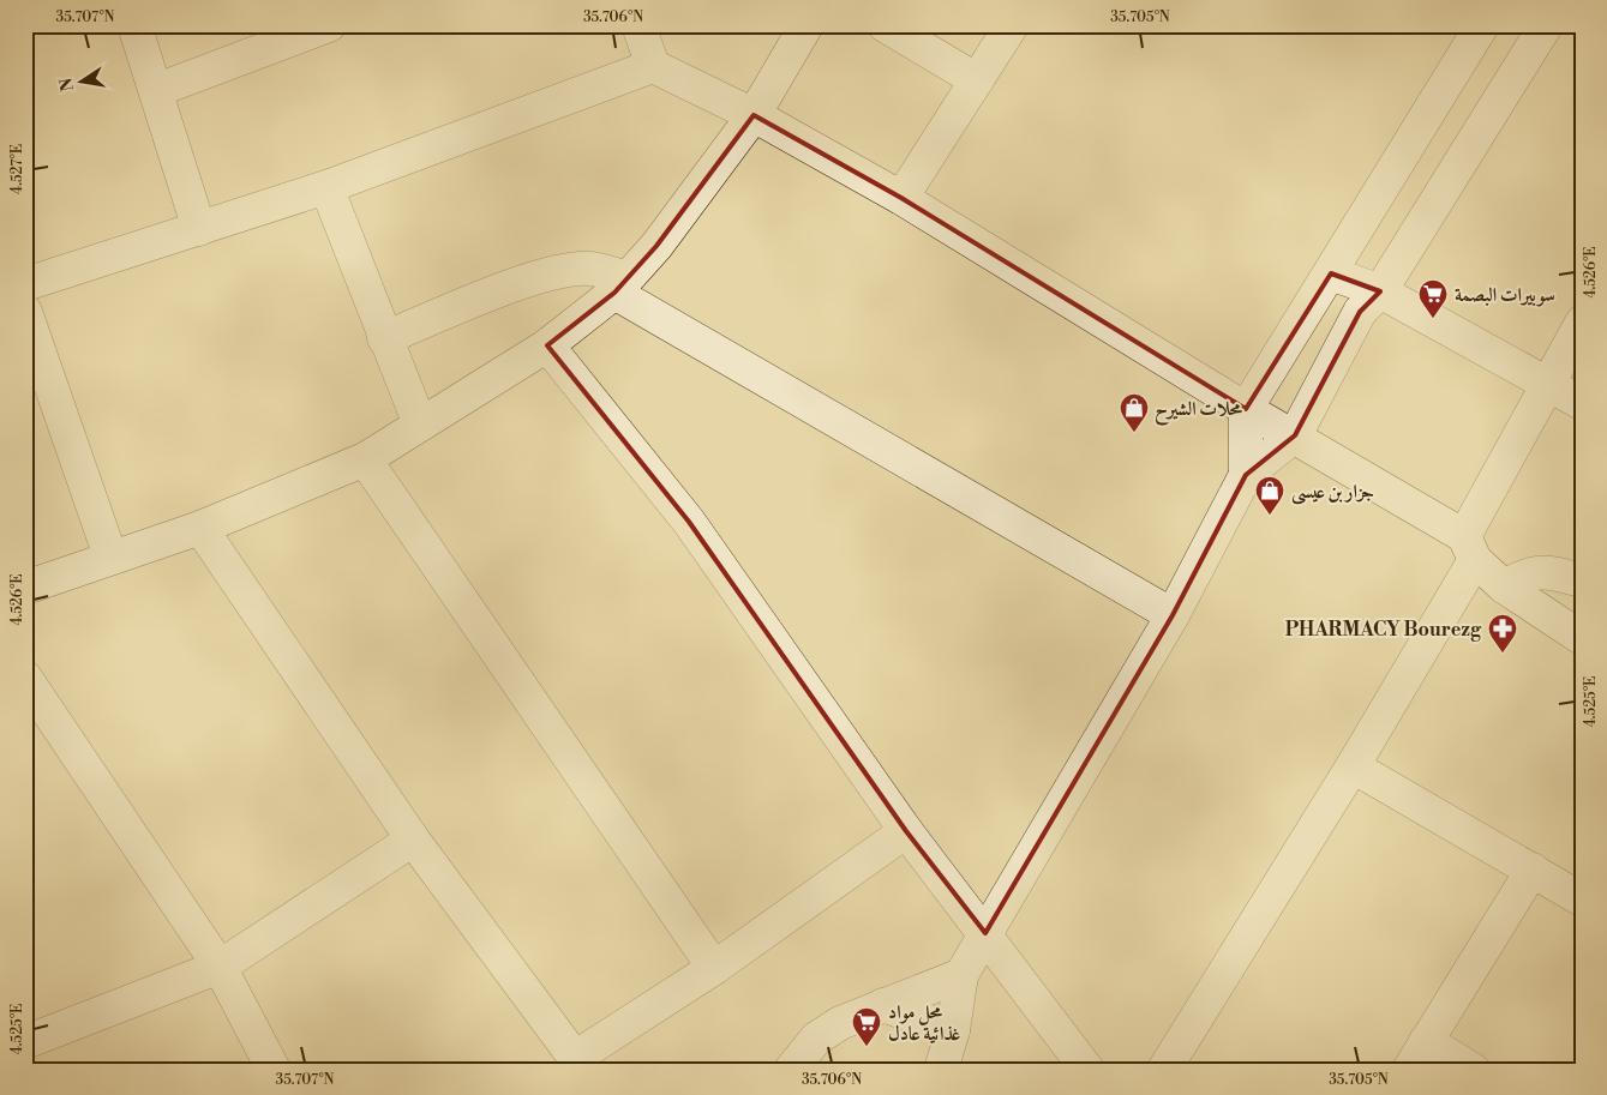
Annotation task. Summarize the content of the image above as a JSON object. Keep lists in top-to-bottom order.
{
  "places": {
    "supermarket": ["سوبيرات البصمة", "محل مواد غذائية عادل"],
    "shop": ["محلات الشيرح", "جزار بن عيسى"],
    "pharmacy": ["PHARMACY Bourezg"]
  },
  "north": "left",
  "coordinates": [
    "35.707°N",
    "35.706°N",
    "35.705°N",
    "4.527°E",
    "4.526°E",
    "4.525°E"
  ]
}
